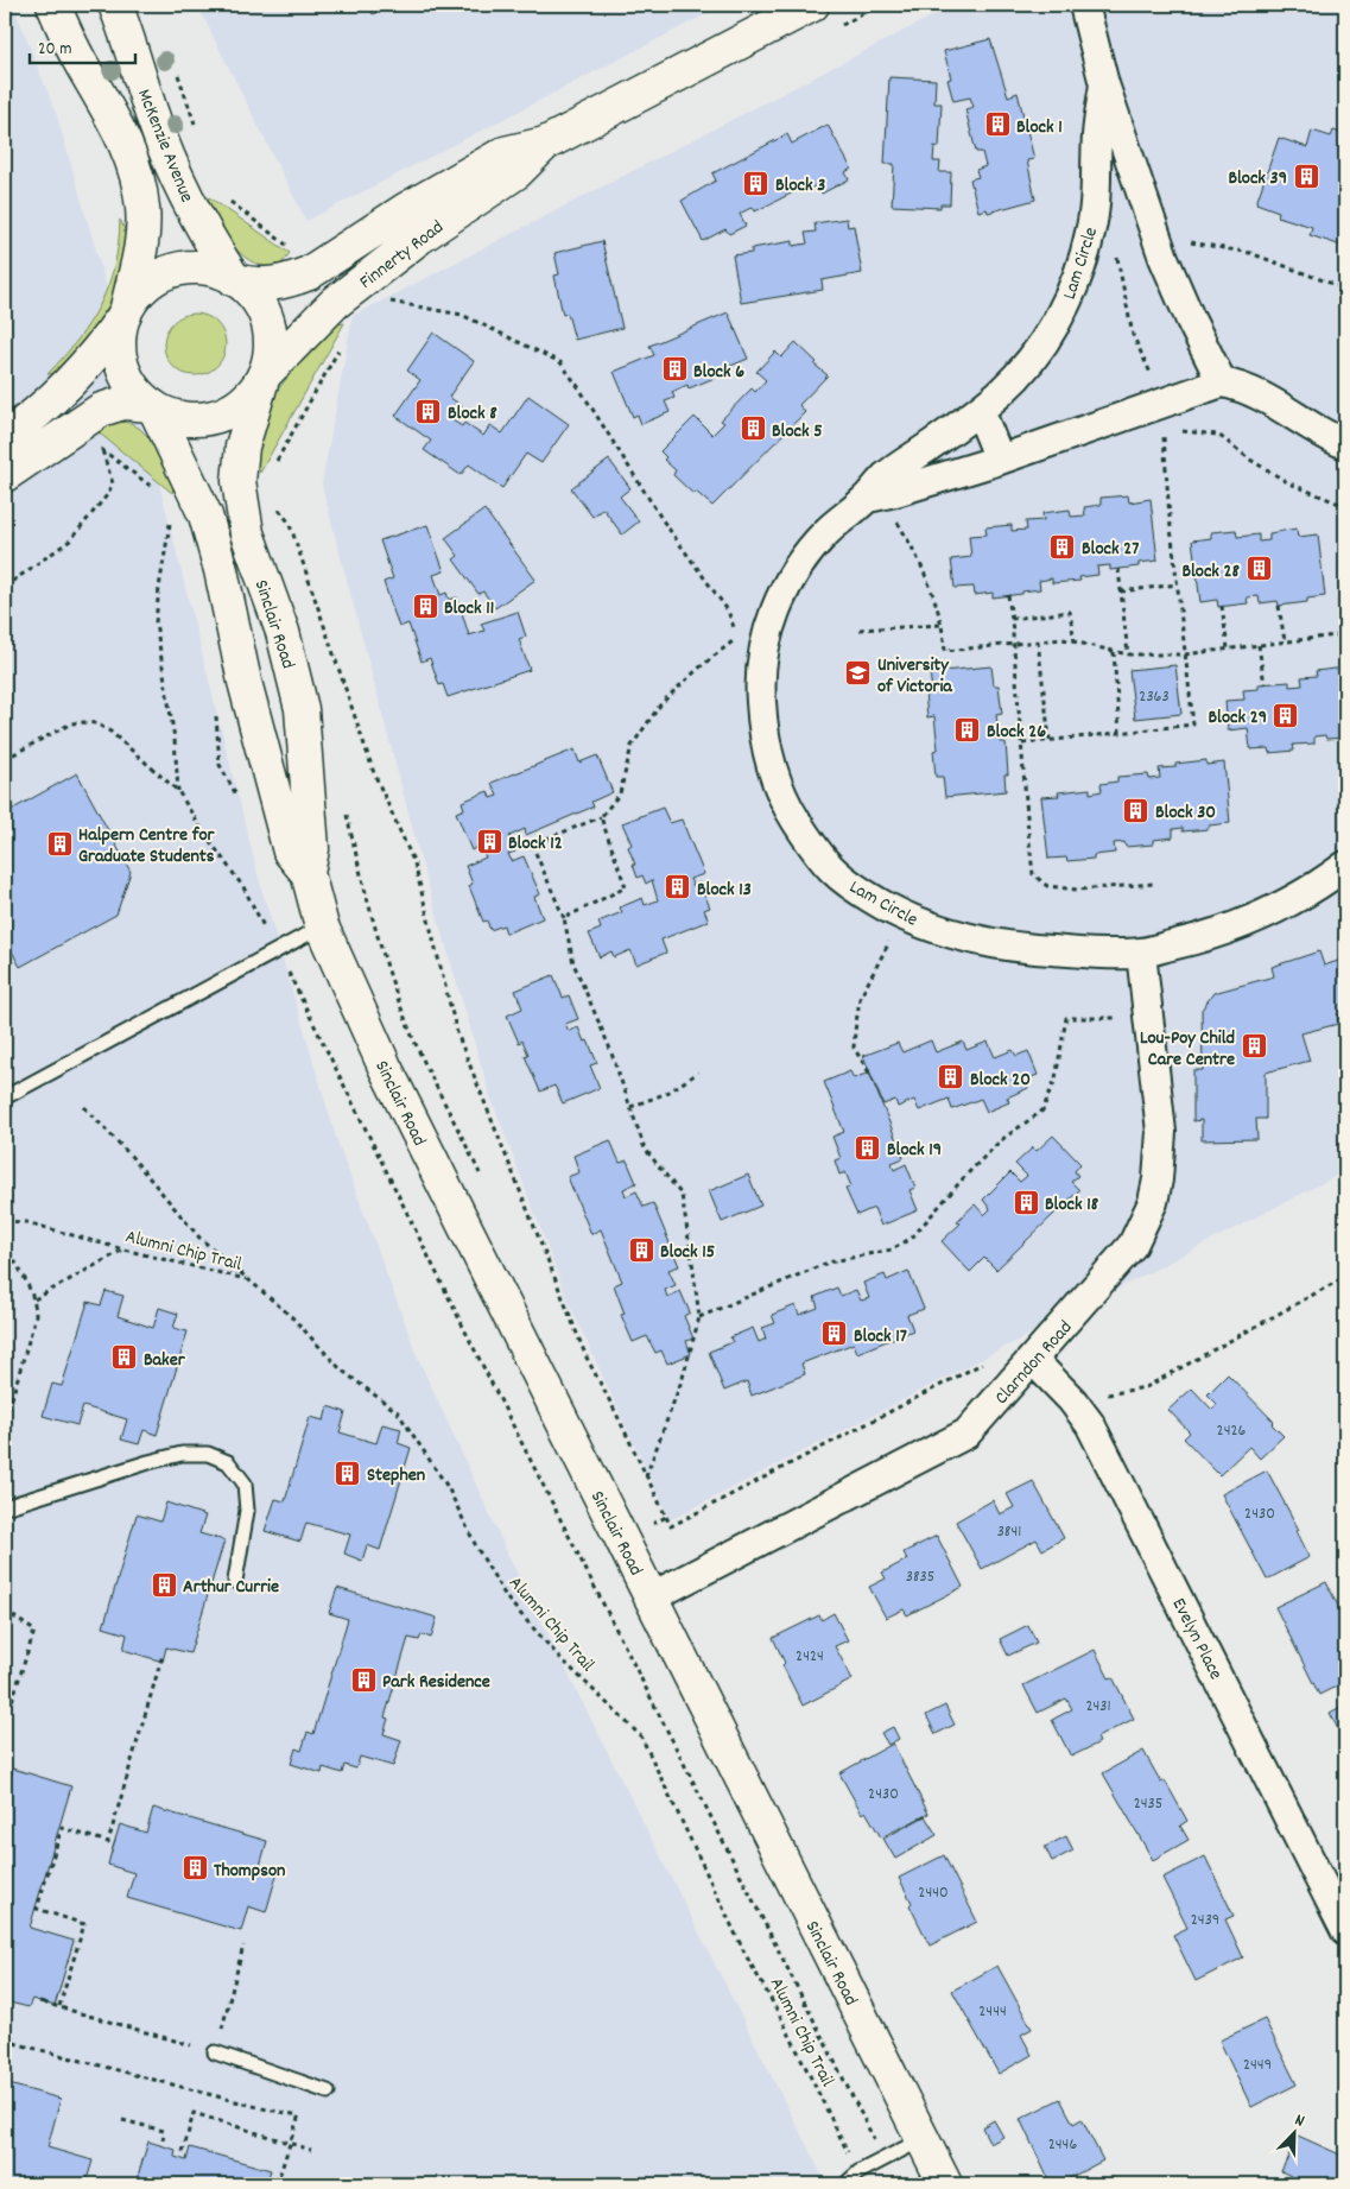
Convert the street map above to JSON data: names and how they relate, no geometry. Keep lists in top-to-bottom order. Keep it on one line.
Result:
{"streets":{"main road":["McKenzie Avenue","Finnerty Road","Sinclair Road"],"street":["Lam Circle","Clarndon Road","Evelyn Place"],"path":["Alumni Chip Trail"]},"crossings":[["McKenzie Avenue","Finnerty Road"],["McKenzie Avenue","Sinclair Road"],["Finnerty Road","Sinclair Road"],["Lam Circle","Clarndon Road"],["Sinclair Road","Clarndon Road"],["Clarndon Road","Evelyn Place"]],"places":{"building":["Block 1","Block 39","Block 3","Block 6","Block 8","Block 5","Block 27","Block 28","Block 11","Block 29","Block 26","Block 30","Block 12","Halpern Centre for Graduate Students","Block 13","Lou-Poy Child Care Centre","Block 20","Block 19","Block 18","Block 15","Block 17","Baker","Stephen","Arthur Currie","Park Residence","Thompson"],"school or university":["University of Victoria"]},"house_numbers":["2363","2426","2430","3841","3835","2424","2431","2430","2435","2440","2439","2444","2449","2446"],"scale_bar":"20 m","north":"top right"}
